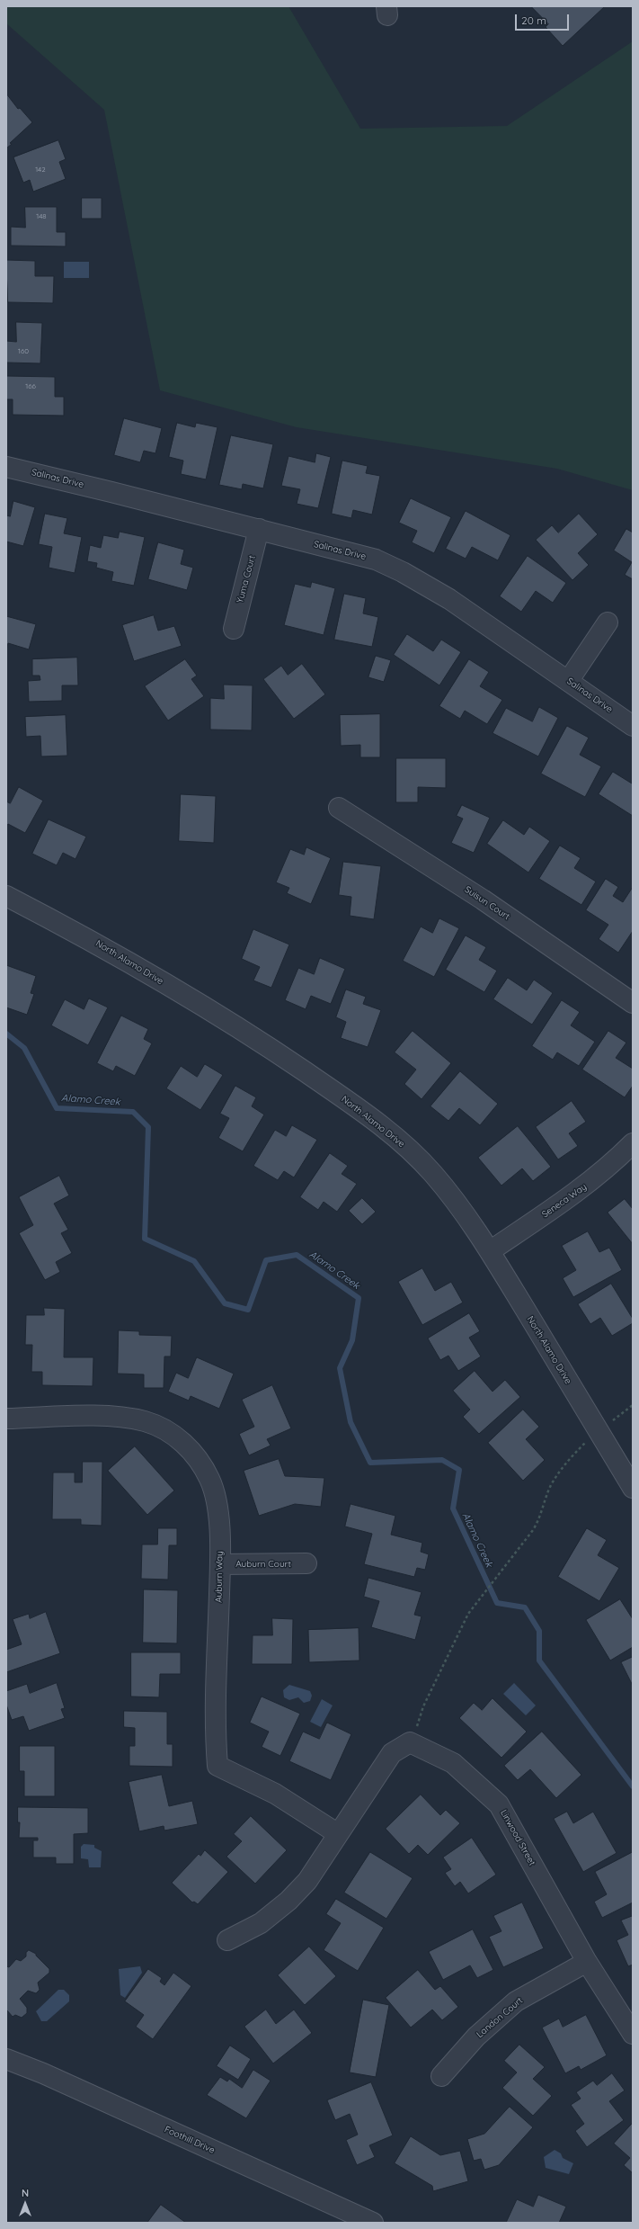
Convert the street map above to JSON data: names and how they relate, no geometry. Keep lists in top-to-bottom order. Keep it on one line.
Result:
{"streets":{"street":["Salinas Drive","Yuma Court","Suisun Court","North Alamo Drive","Seneca Way","Auburn Court","Auburn Way","Linwood Street","Landon Court","Foothill Drive"]},"crossings":[["Salinas Drive","Yuma Court"],["North Alamo Drive","Seneca Way"],["Auburn Court","Auburn Way"],["Linwood Street","Landon Court"]],"water":["Alamo Creek"],"house_numbers":["142","148","160","166"],"scale_bar":"20 m","north":"top"}
